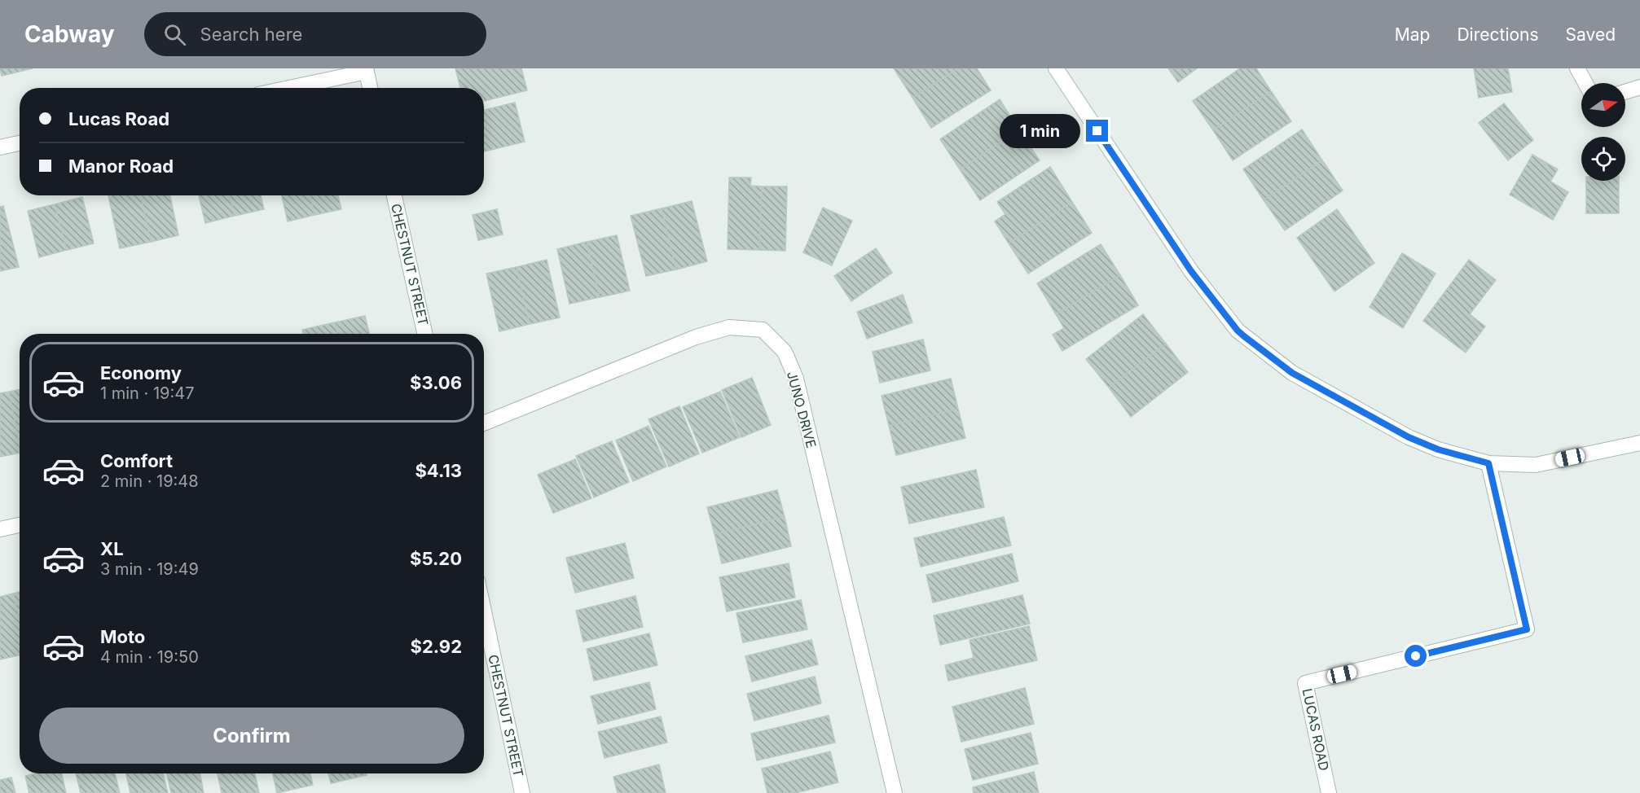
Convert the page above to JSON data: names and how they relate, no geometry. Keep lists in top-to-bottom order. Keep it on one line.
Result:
{"streets":{"street":["CHESTNUT STREET","JUNO DRIVE","LUCAS ROAD"]},"north":"right","page":{"header":"Cabway","search":"Search here","nav":["Map","Directions","Saved"],"banner":["Lucas Road","Manor Road"],"bubble":"1 min","list":[{"name":"Economy","note":"1 min · 19:47","value":"$3.06"},{"name":"Comfort","note":"2 min · 19:48","value":"$4.13"},{"name":"XL","note":"3 min · 19:49","value":"$5.20"},{"name":"Moto","note":"4 min · 19:50","value":"$2.92"}],"buttons":"Confirm"}}
